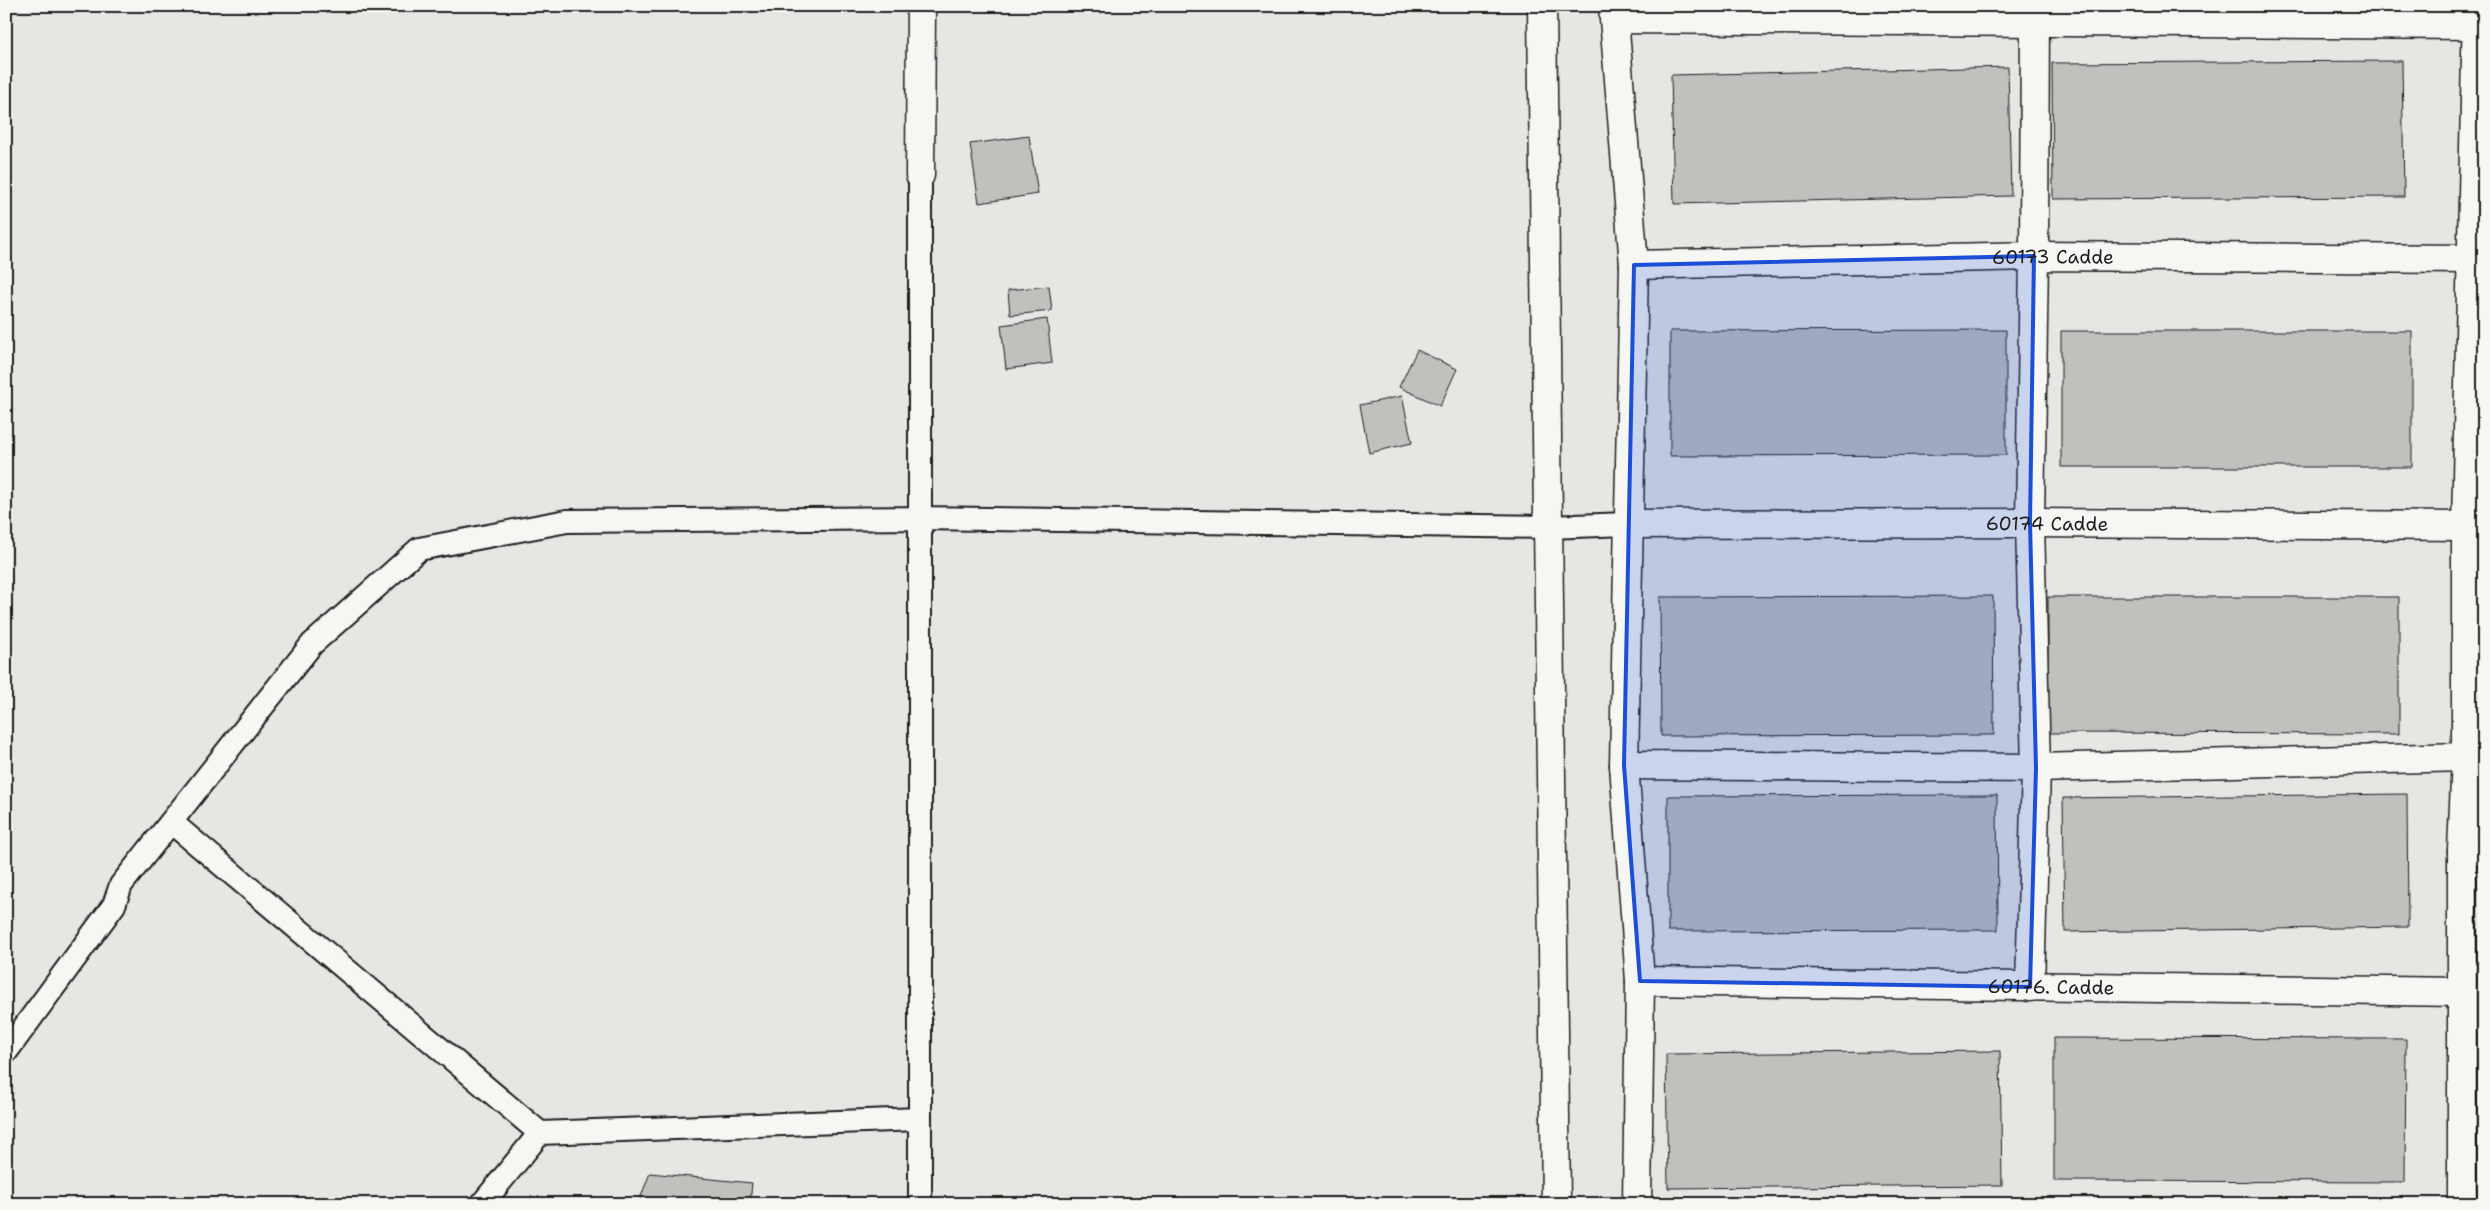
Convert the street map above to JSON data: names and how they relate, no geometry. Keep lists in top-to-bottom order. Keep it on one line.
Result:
{"streets":{"street":["60173 Cadde","60174 Cadde","60176. Cadde"]}}
